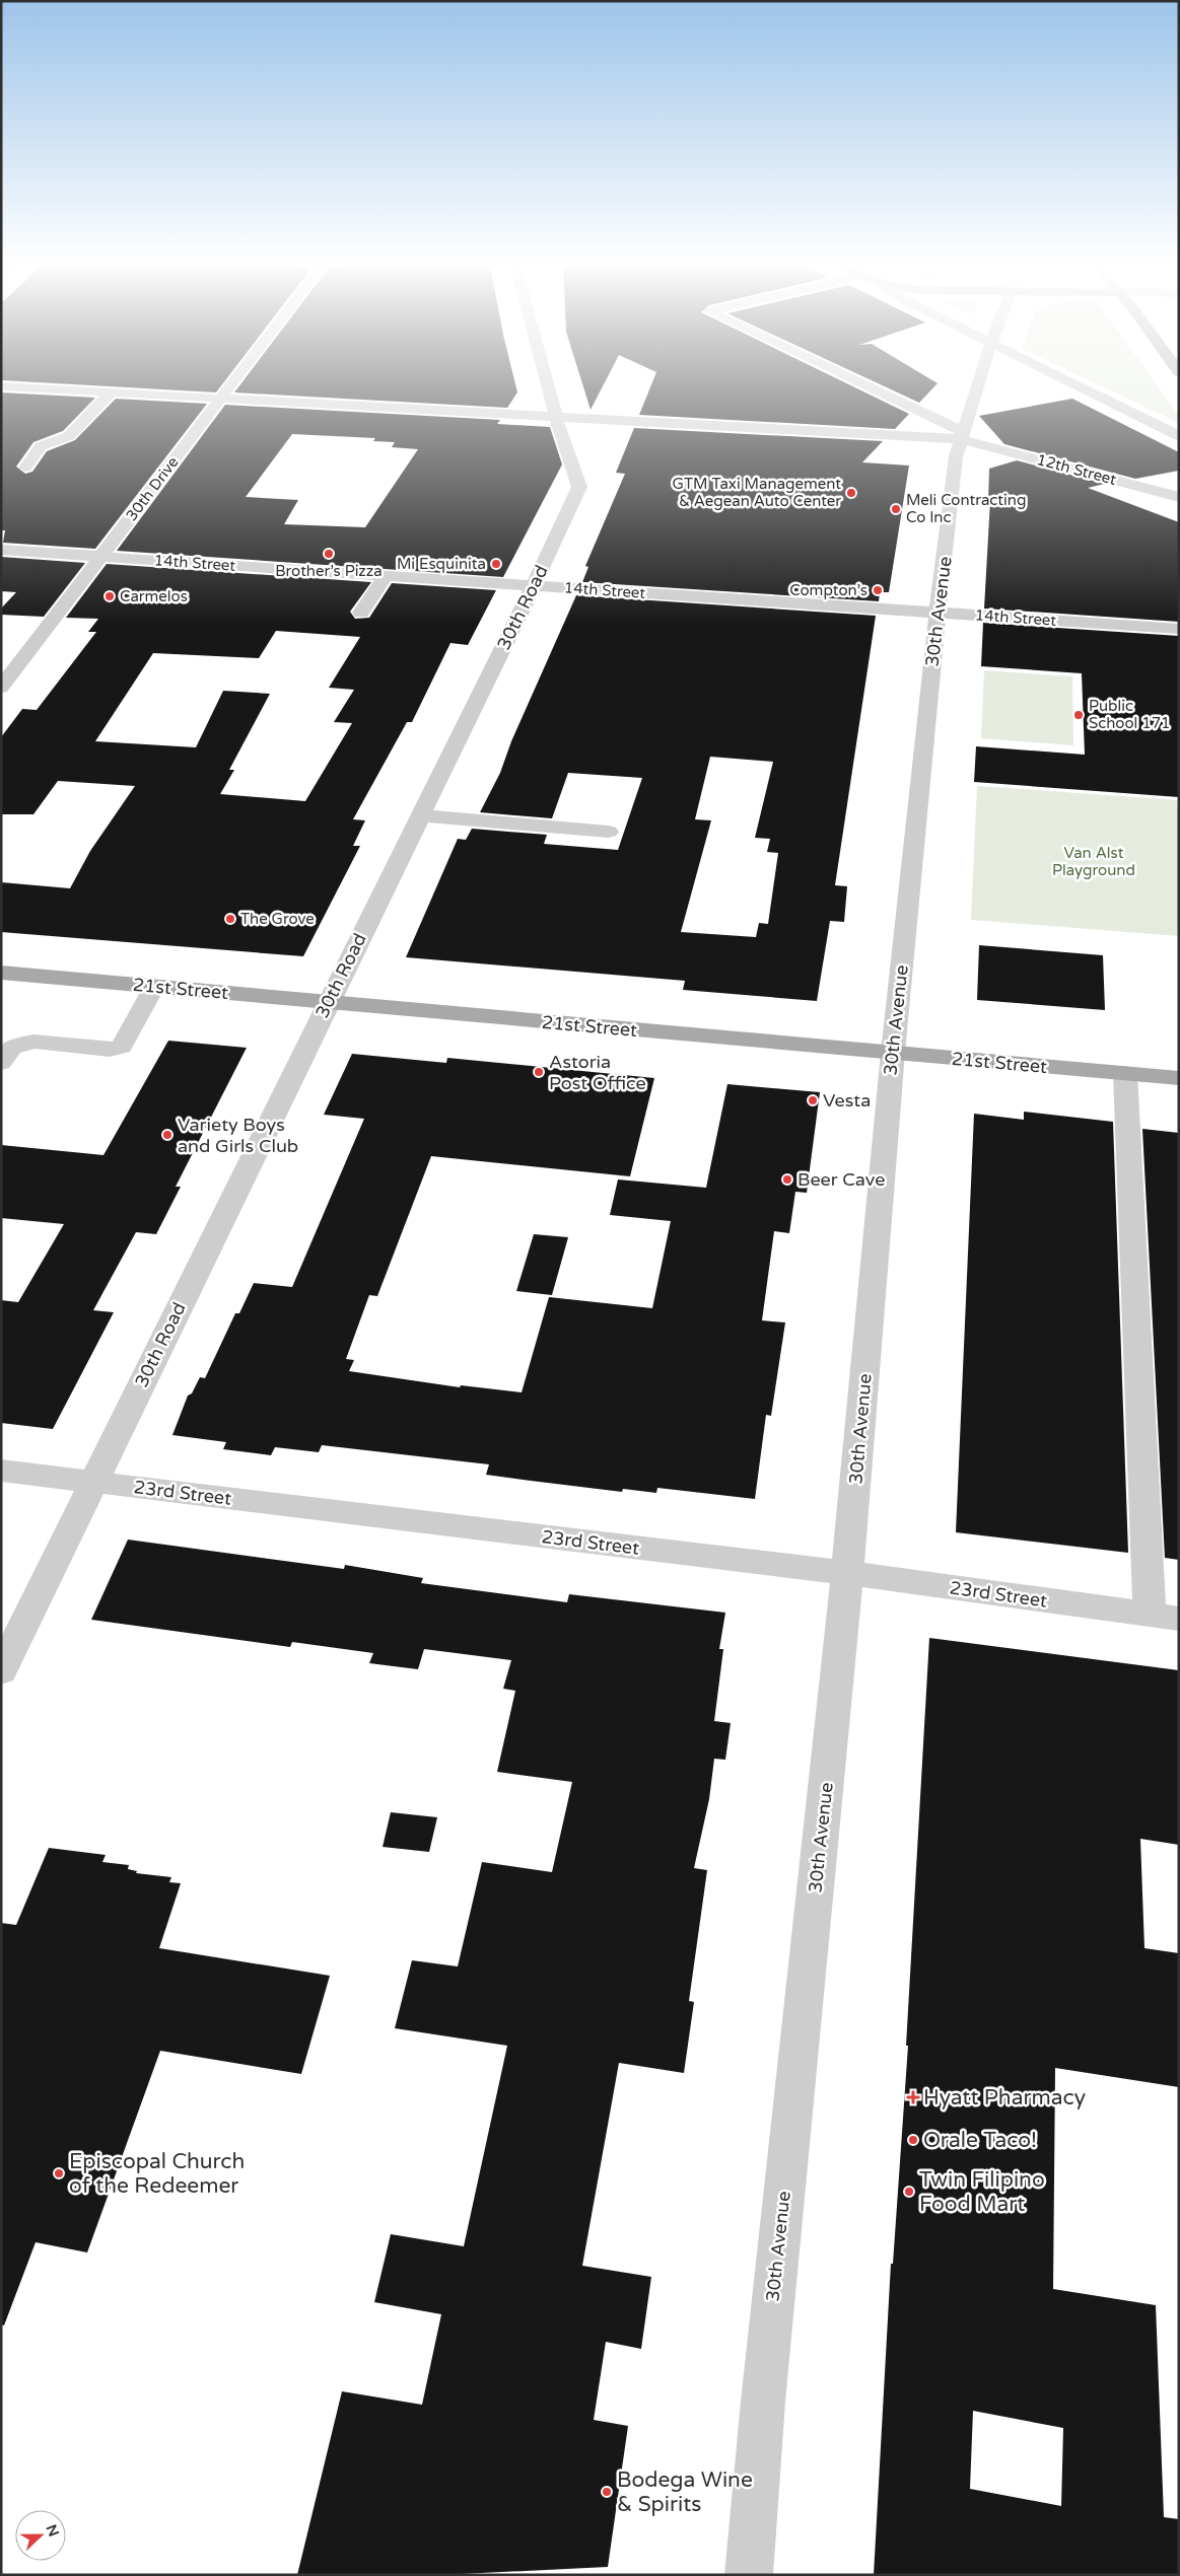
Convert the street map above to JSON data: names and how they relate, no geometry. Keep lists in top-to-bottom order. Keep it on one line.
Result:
{"streets":{"main road":["21st Street"],"street":["12th Street","30th Drive","14th Street","30th Road","30th Avenue","23rd Street"]},"crossings":[["12th Street","30th Drive"],["12th Street","30th Road"],["12th Street","30th Avenue"],["30th Drive","14th Street"],["14th Street","30th Road"],["14th Street","30th Avenue"],["30th Road","21st Street"],["30th Road","23rd Street"],["30th Avenue","21st Street"],["30th Avenue","23rd Street"]],"parks":["Van Alst Playground"],"places":{"other":["GTM Taxi Management & Aegean Auto Center","Meli Contracting Co Inc","Brother’s Pizza","Mi Esquinita","Compton’s","Carmelos","Public School 171","The Grove","Astoria Post Office","Vesta","Variety Boys and Girls Club","Beer Cave","Orale Taco!","Episcopal Church of the Redeemer","Twin Filipino Food Mart","Bodega Wine & Spirits"],"health":["Hyatt Pharmacy"]},"north":"right"}
